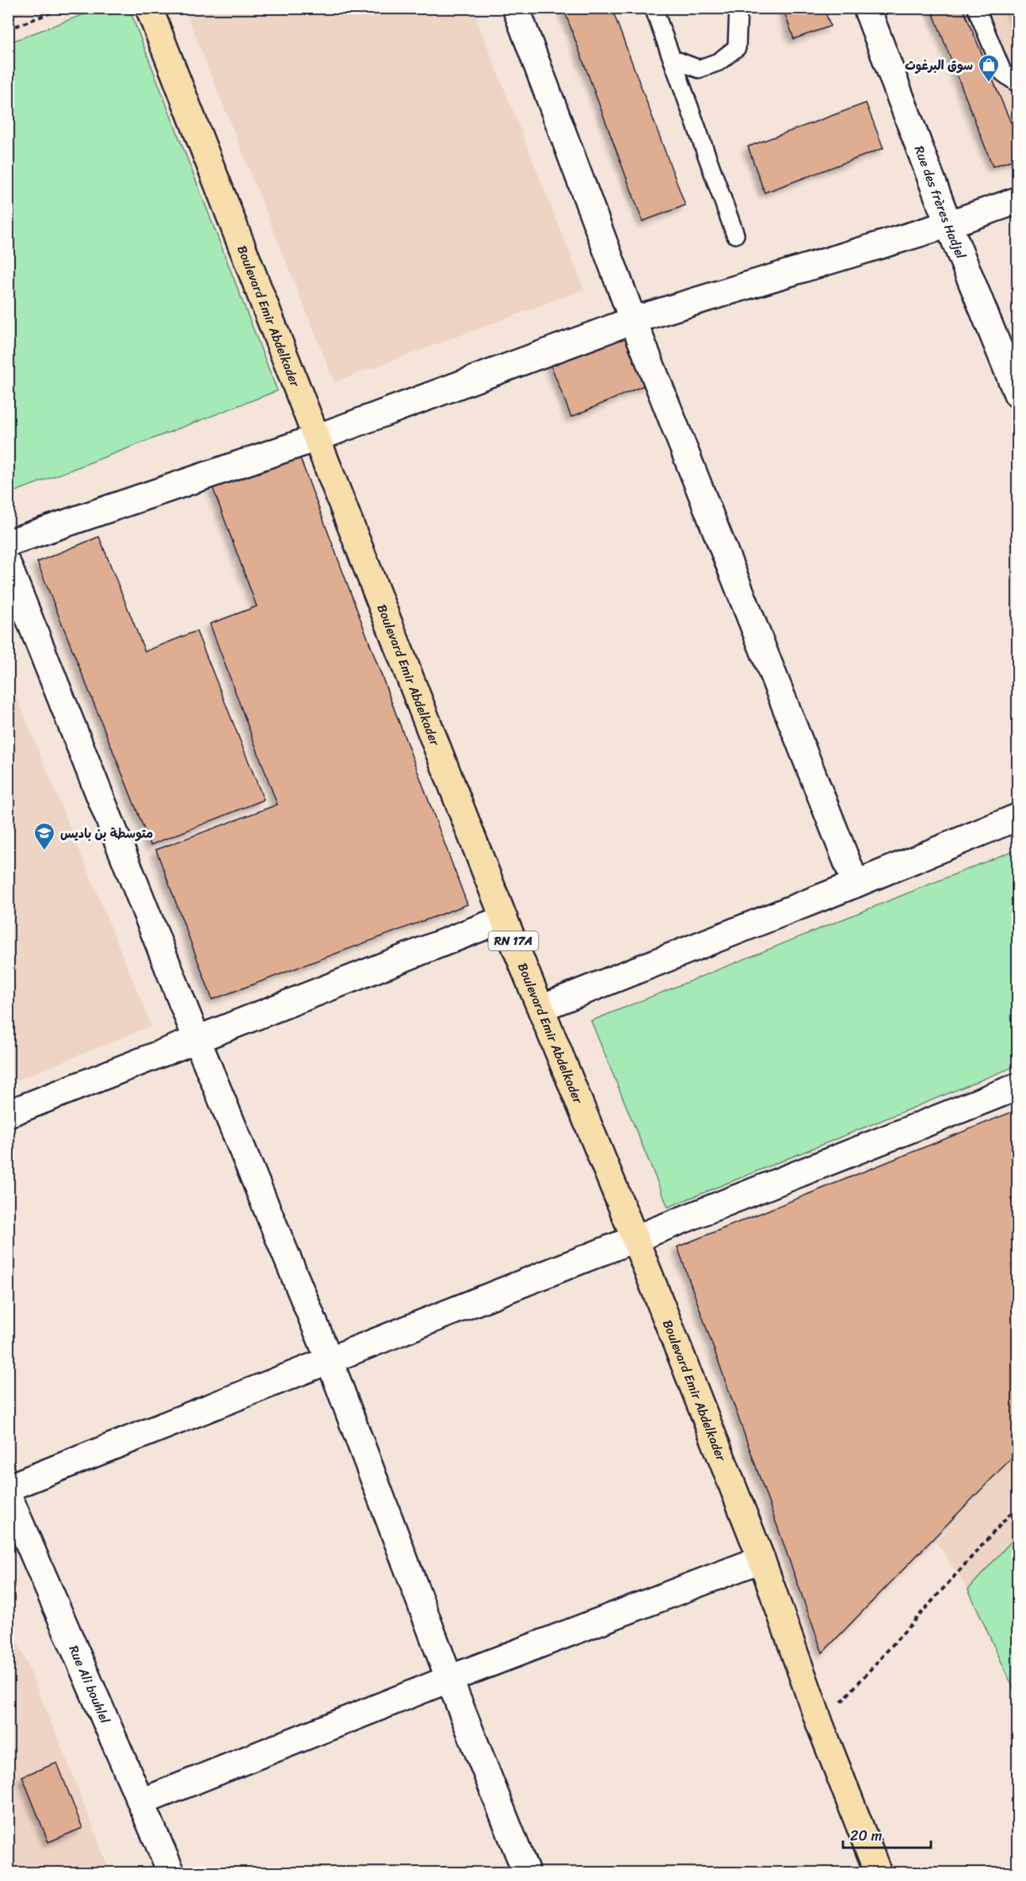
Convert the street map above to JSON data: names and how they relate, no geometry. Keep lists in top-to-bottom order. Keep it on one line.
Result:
{"streets":{"main road":["Boulevard Emir Abdelkader","RN 17A"],"street":["Rue des frères Hadjel","Rue Ali bouhlel"]},"places":{"shop":["سوق البرغوث"],"school or university":["متوسطة بن باديس"]},"scale_bar":"20 m"}
